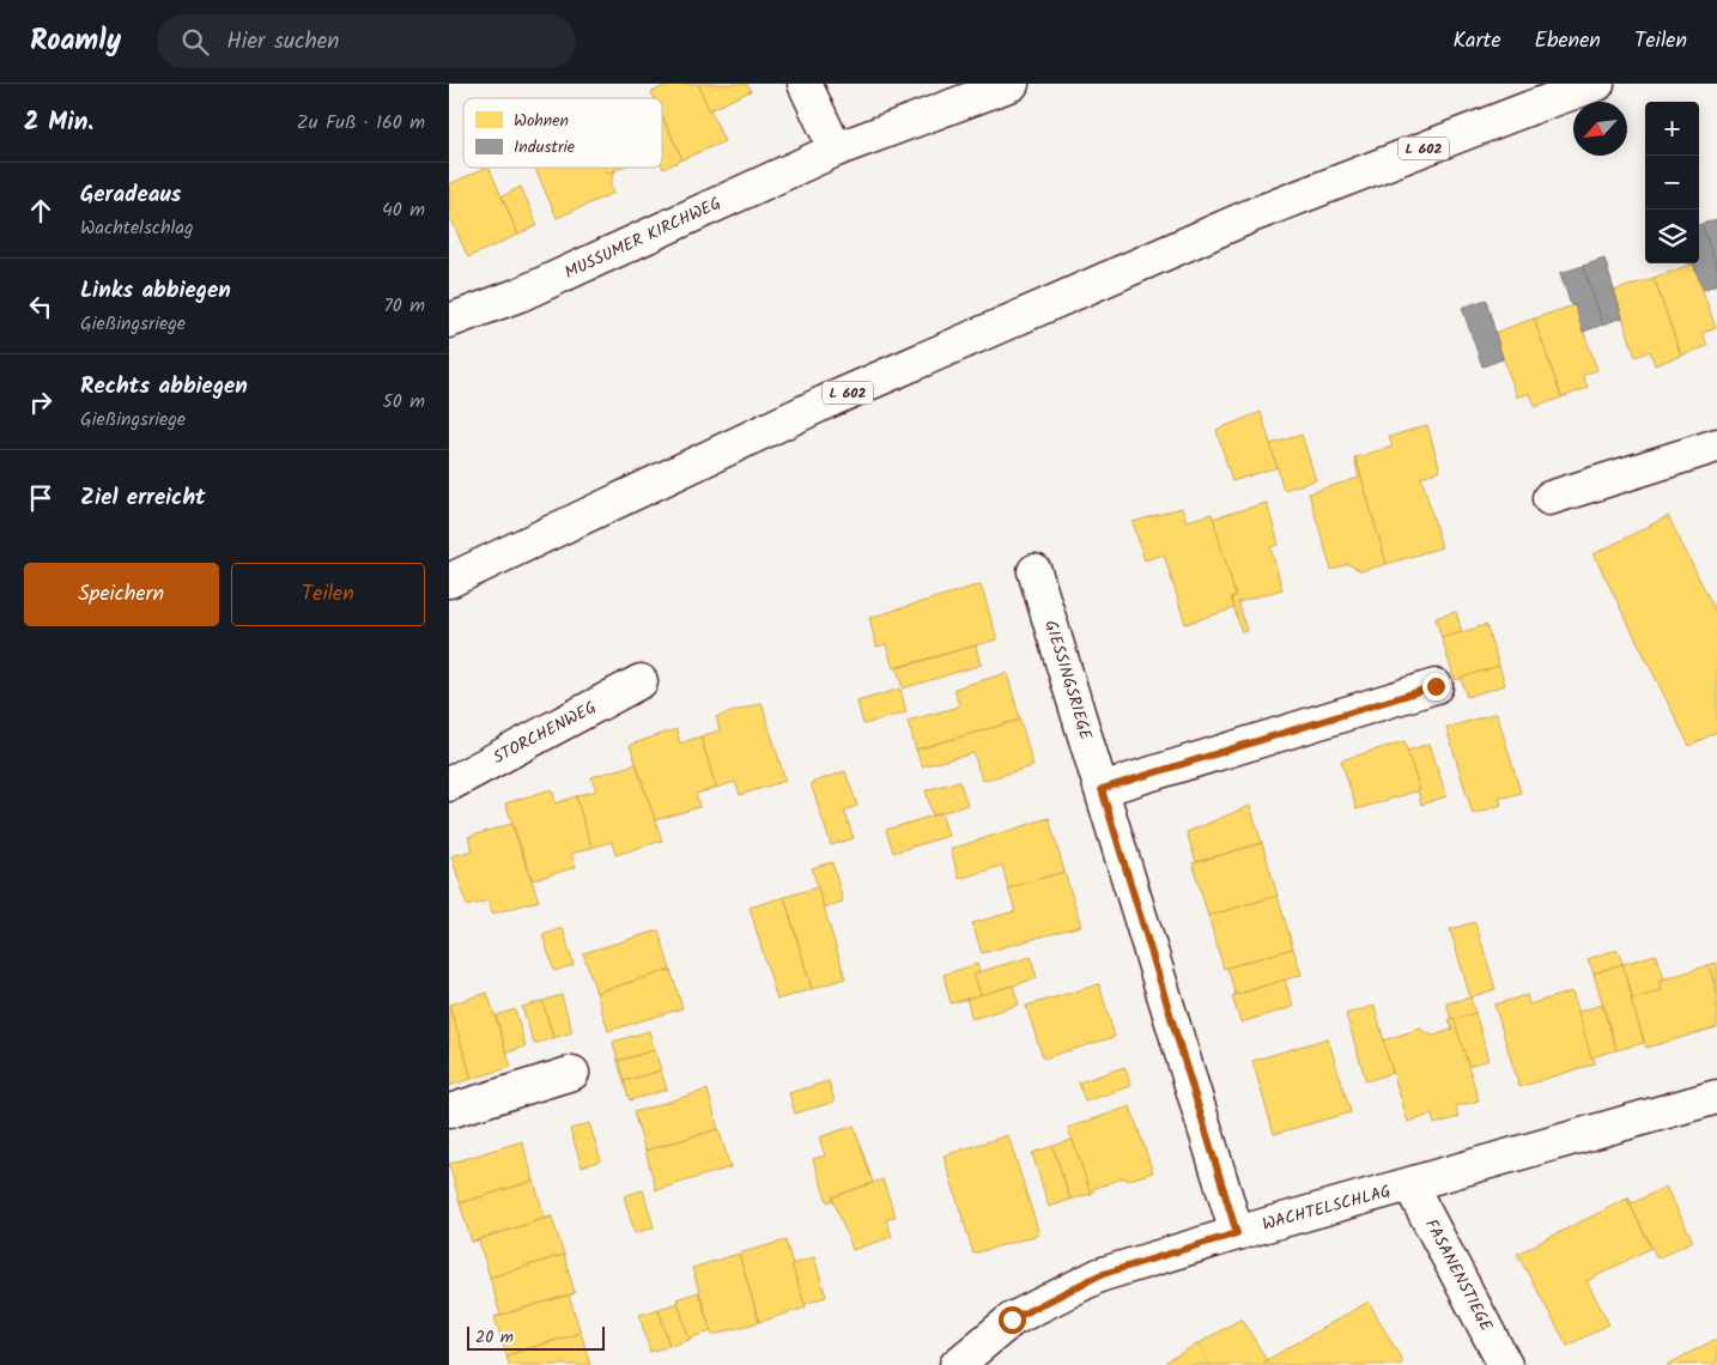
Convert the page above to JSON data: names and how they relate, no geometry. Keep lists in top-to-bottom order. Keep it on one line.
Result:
{"streets":{"street":["L 602","MUSSUMER KIRCHWEG","GIESSINGSRIEGE","STORCHENWEG","WACHTELSCHLAG","FASANENSTIEGE"]},"crossings":[["GIESSINGSRIEGE","WACHTELSCHLAG"],["WACHTELSCHLAG","FASANENSTIEGE"]],"legend":["Wohnen","Industrie"],"scale_bar":"20 m","north":"bottom left","page":{"header":"Roamly","search":"Hier suchen","nav":["Karte","Ebenen","Teilen"],"heading":["2 Min.","Zu Fuß · 160 m"],"map_buttons":["+","−"],"list":[["Geradeaus","Wachtelschlag","40 m"],["Links abbiegen","Gießingsriege","70 m"],["Rechts abbiegen","Gießingsriege","50 m"],"Ziel erreicht"],"buttons":["Speichern","Teilen"],"scale":"20 m"}}
